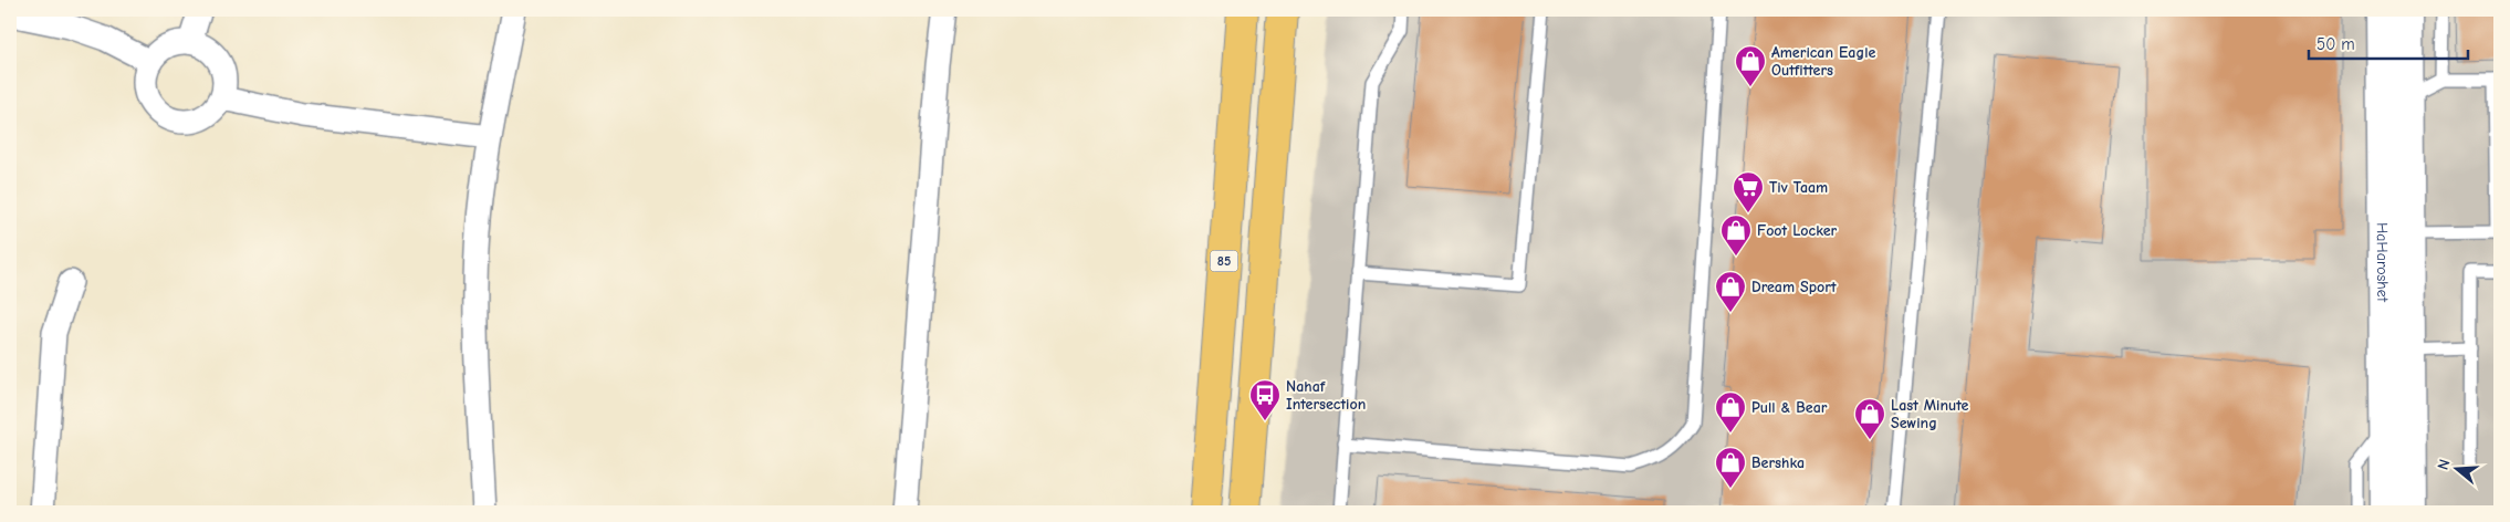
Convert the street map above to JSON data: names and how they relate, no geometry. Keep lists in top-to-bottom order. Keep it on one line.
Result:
{"streets":{"highway":["85"],"street":["HaHaroshet"]},"places":{"shop":["American Eagle Outfitters","Foot Locker","Dream Sport","Pull & Bear","Last Minute Sewing","Bershka"],"supermarket":["Tiv Taam"],"bus stop":["Nahaf Intersection"]},"scale_bar":"50 m","north":"left"}
